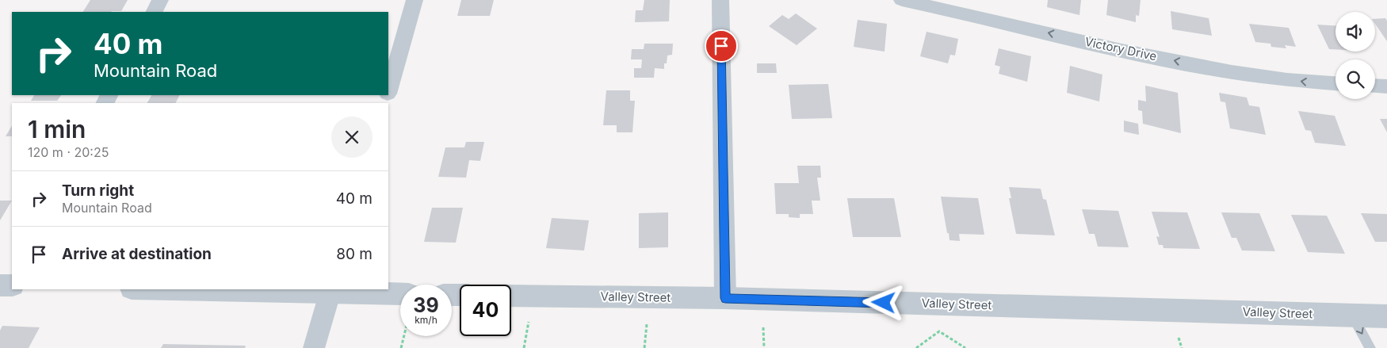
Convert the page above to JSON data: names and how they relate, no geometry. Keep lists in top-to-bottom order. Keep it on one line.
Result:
{"streets":{"street":["Victory Drive","Valley Street"]},"one_way":["Victory Drive"],"page":{"turn":["40 m","Mountain Road"],"heading":["1 min","120 m · 20:25"],"list":[{"name":"Turn right","note":"Mountain Road","value":"40 m"},{"name":"Arrive at destination","value":"80 m"}],"speed":"39 km/h","limit":"40"}}
